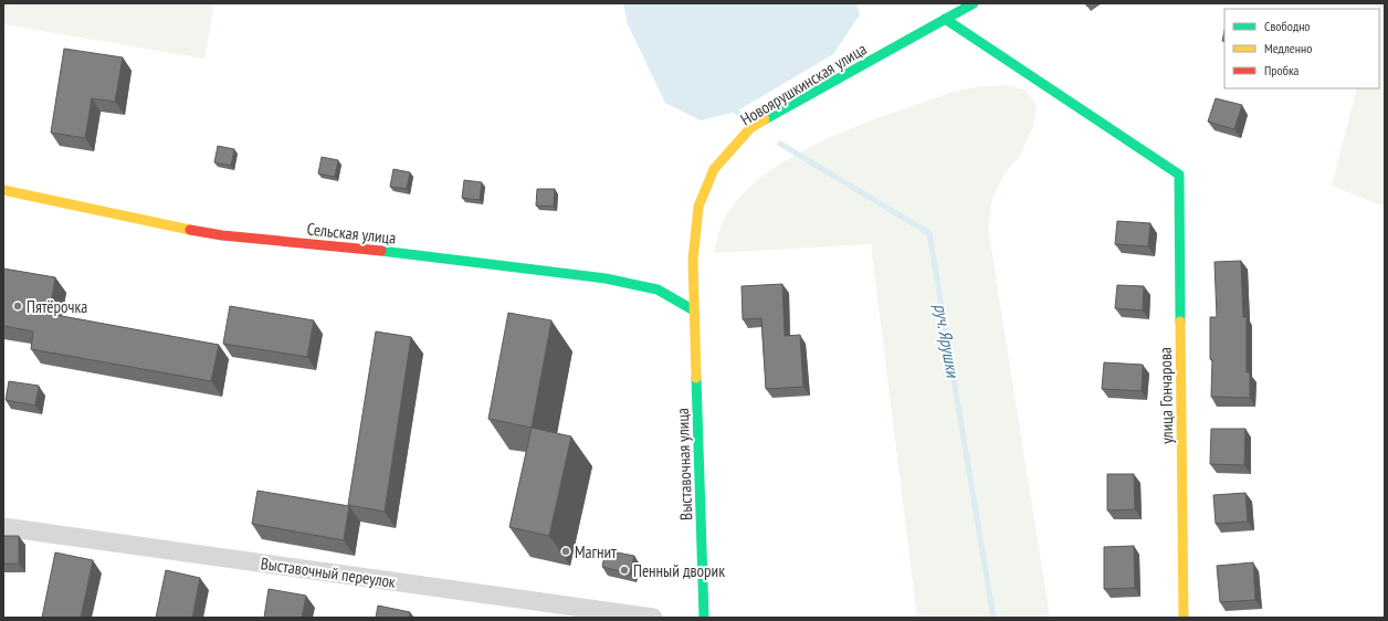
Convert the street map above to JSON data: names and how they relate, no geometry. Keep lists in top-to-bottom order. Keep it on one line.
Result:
{"streets":{"street":["Новоярушкинская улица","Сельская улица","улица Гончарова","Выставочная улица","Выставочный переулок"]},"crossings":[["Новоярушкинская улица","Сельская улица"],["Новоярушкинская улица","улица Гончарова"],["Новоярушкинская улица","Выставочная улица"],["Сельская улица","Выставочная улица"]],"water":["руч. Ярушки"],"places":["Пятёрочка","Магнит","Пенный дворик"],"legend":["Свободно","Медленно","Пробка"]}
